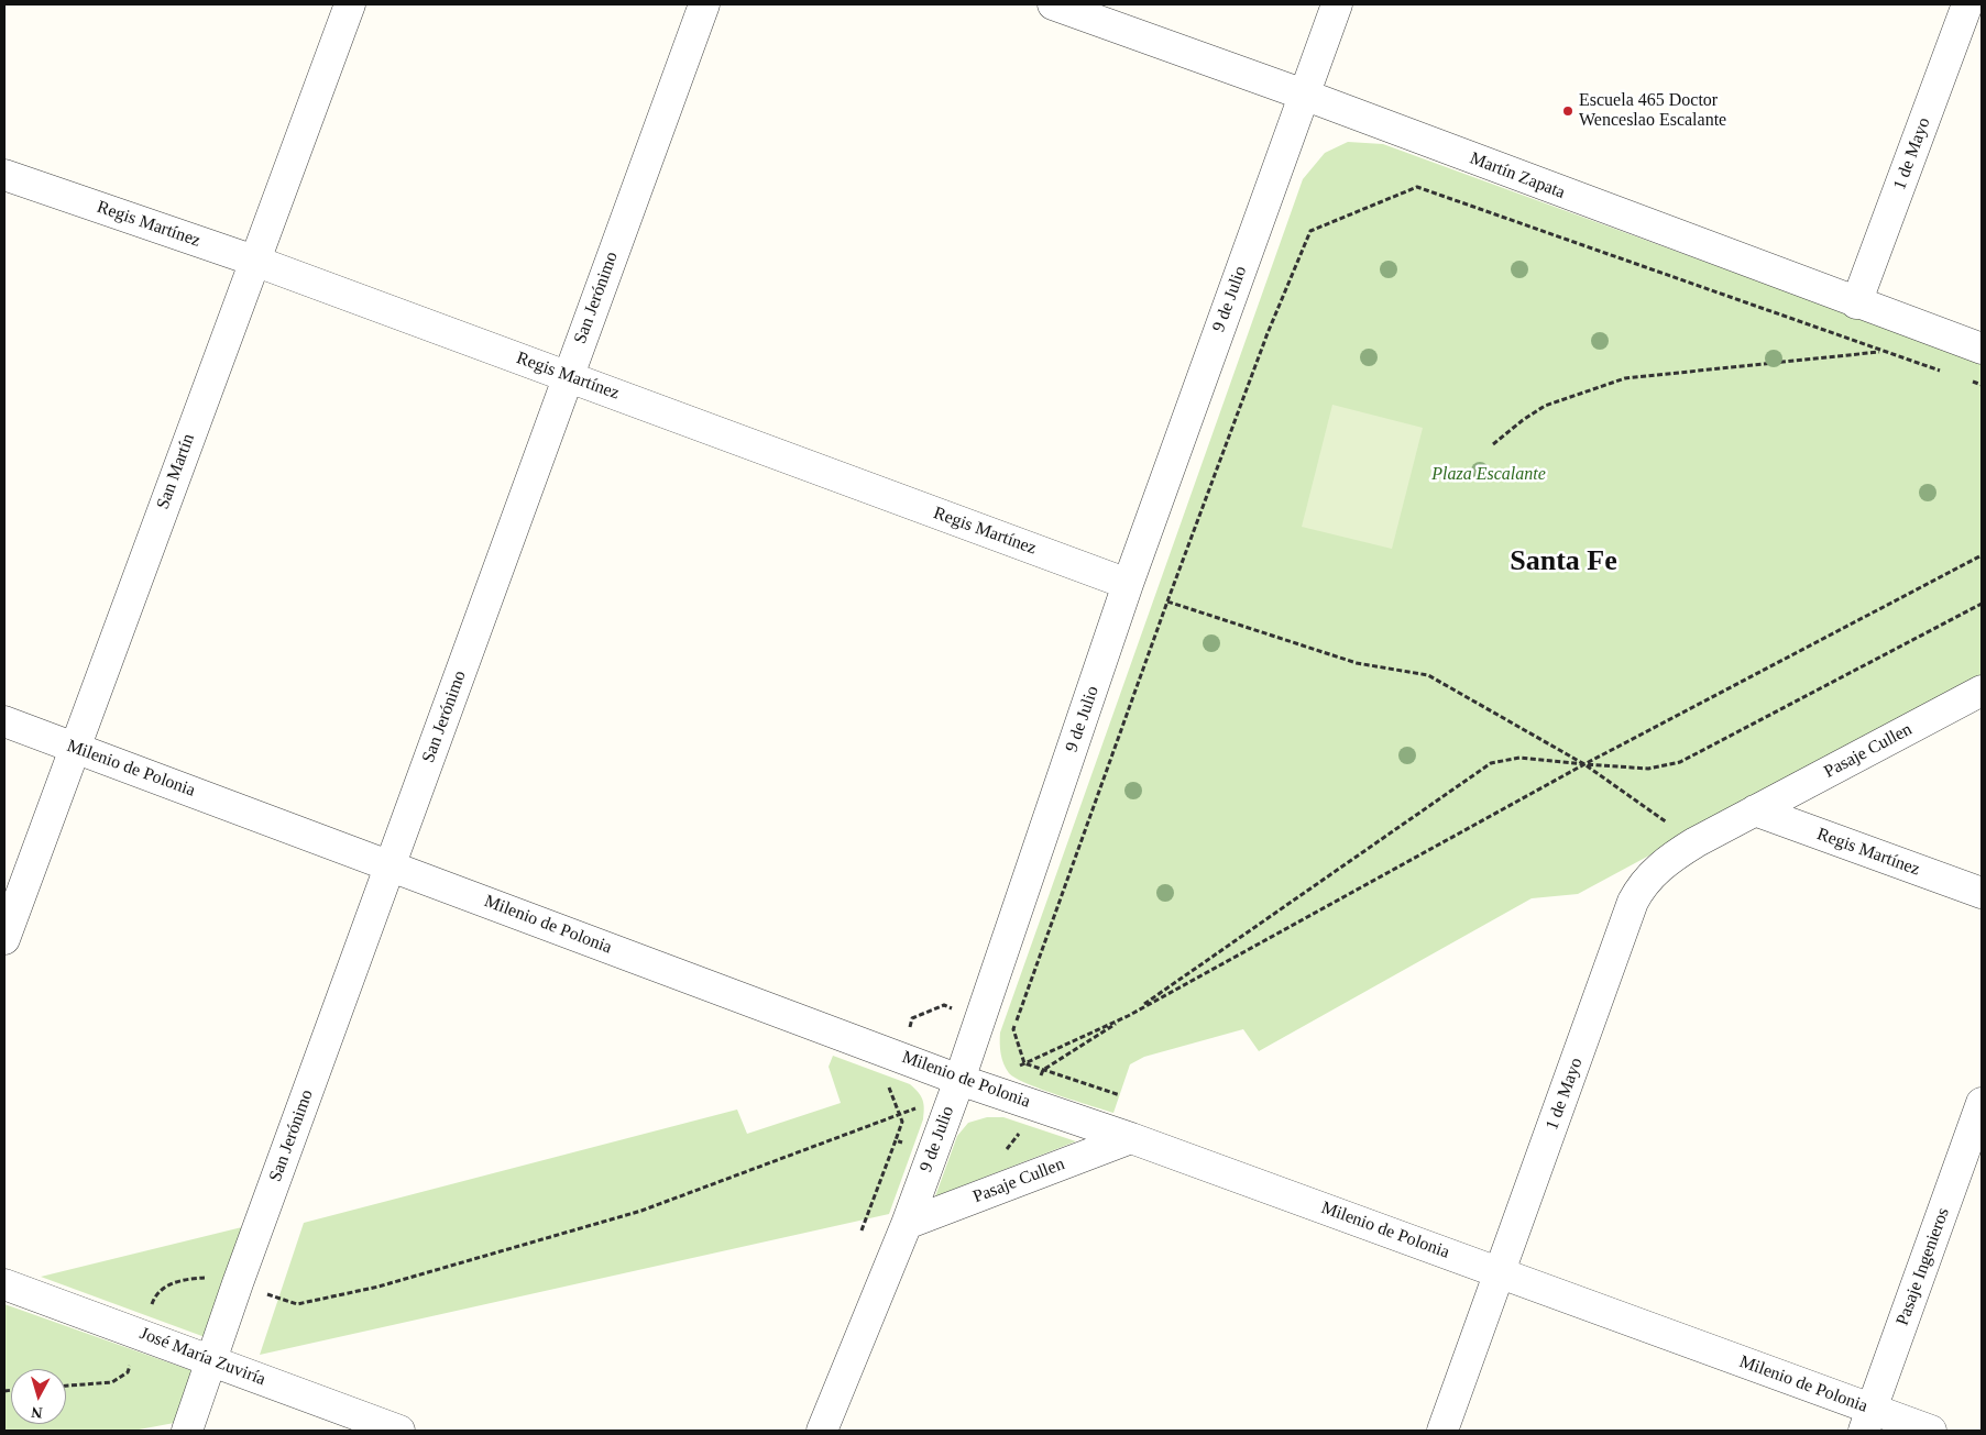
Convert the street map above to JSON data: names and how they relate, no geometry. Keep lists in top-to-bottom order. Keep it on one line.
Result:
{"streets":{"street":["1 de Mayo","Martín Zapata","Regis Martínez","San Jerónimo","9 de Julio","San Martín","Pasaje Cullen","Milenio de Polonia","Pasaje Ingenieros","José María Zuviría"]},"crossings":[["1 de Mayo","Martín Zapata"],["1 de Mayo","Regis Martínez"],["1 de Mayo","Pasaje Cullen"],["1 de Mayo","Milenio de Polonia"],["Martín Zapata","9 de Julio"],["Regis Martínez","San Jerónimo"],["Regis Martínez","9 de Julio"],["Regis Martínez","San Martín"],["Regis Martínez","Pasaje Cullen"],["San Jerónimo","Milenio de Polonia"],["San Jerónimo","José María Zuviría"],["9 de Julio","Pasaje Cullen"],["9 de Julio","Milenio de Polonia"],["San Martín","Milenio de Polonia"],["Pasaje Cullen","Milenio de Polonia"],["Milenio de Polonia","Pasaje Ingenieros"]],"districts":["Santa Fe"],"parks":["Plaza Escalante"],"places":["Escuela 465 Doctor Wenceslao Escalante"],"north":"bottom"}
